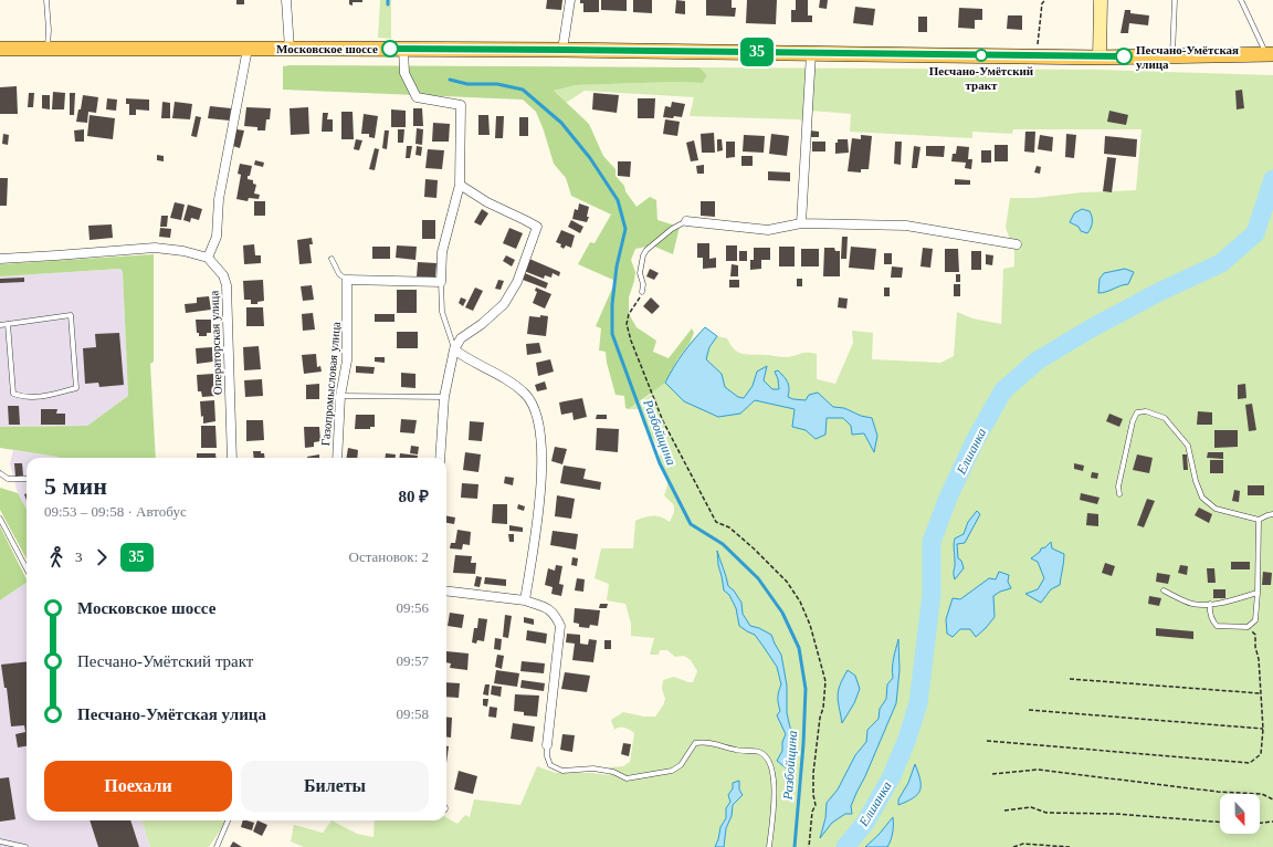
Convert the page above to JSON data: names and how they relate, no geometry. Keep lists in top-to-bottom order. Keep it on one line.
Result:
{"streets":{"street":["Операторская улица","Газопромысловая улица"]},"water":["Разбойщина","Елшанка"],"places":["Московское шоссе","Песчано-Умётский тракт","Песчано-Умётская улица"],"lines":["bus line 35"],"north":"bottom","page":{"on_map":"35","heading":["5 мин","09:53 – 09:58 · Автобус","80 ₽"],"legs":["3","35","Остановок: 2"],"list":[{"name":"Московское шоссе","value":"09:56"},{"name":"Песчано-Умётский тракт","value":"09:57"},{"name":"Песчано-Умётская улица","value":"09:58"}],"buttons":["Поехали","Билеты"]}}
